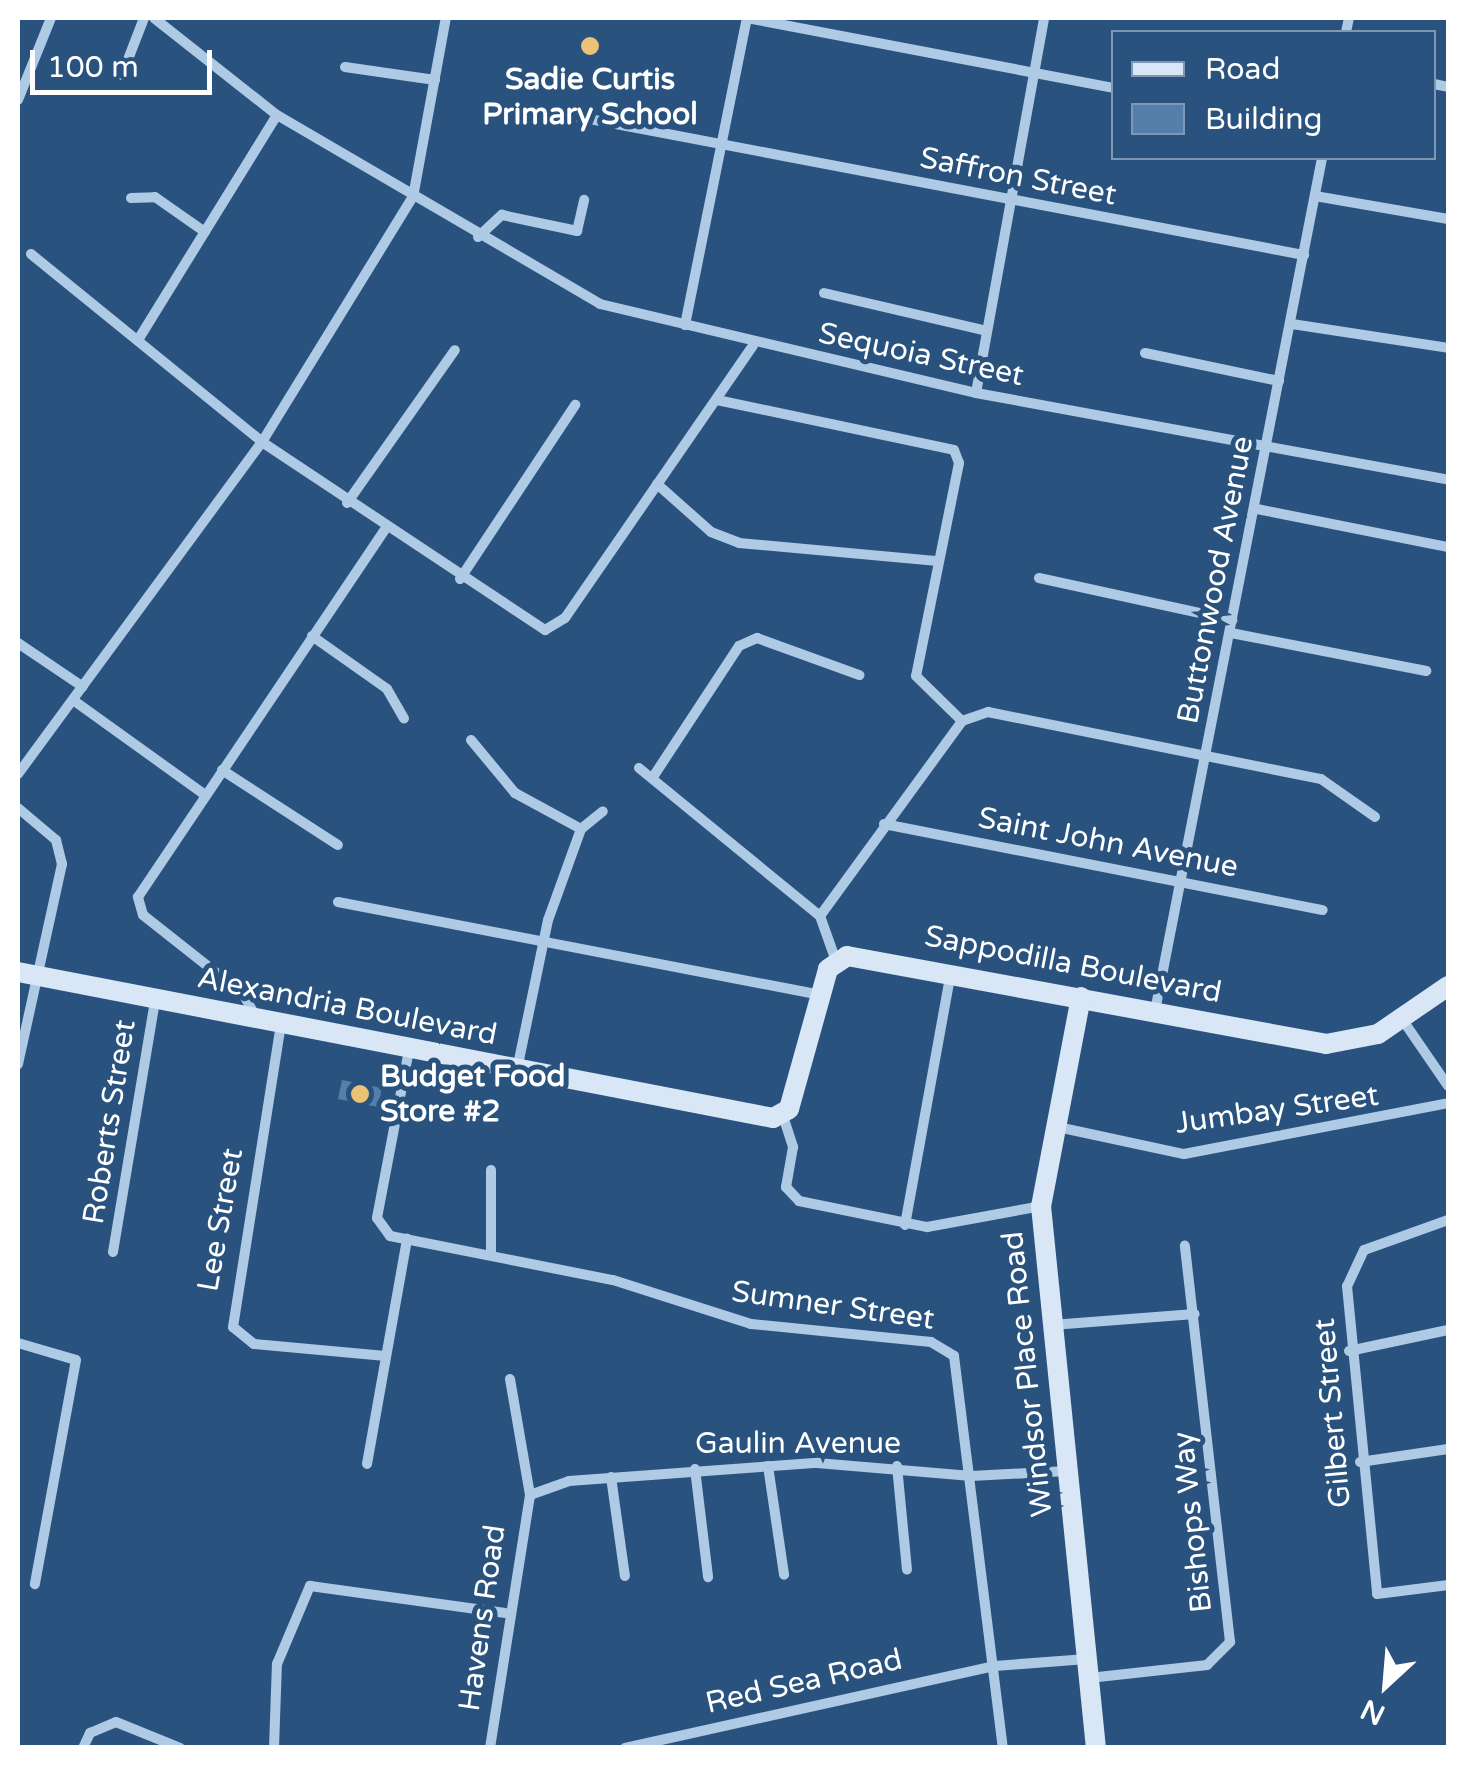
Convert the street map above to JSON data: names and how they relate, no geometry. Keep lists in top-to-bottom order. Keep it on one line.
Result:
{"streets":{"street":["Saffron Street","Sequoia Street","Buttonwood Avenue","Saint John Avenue","Sappodilla Boulevard","Alexandria Boulevard","Jumbay Street","Roberts Street","Lee Street","Sumner Street","Windsor Place Road","Gilbert Street","Gaulin Avenue","Bishops Way","Havens Road","Red Sea Road"]},"crossings":[["Saffron Street","Buttonwood Avenue"],["Sequoia Street","Buttonwood Avenue"],["Buttonwood Avenue","Saint John Avenue"],["Buttonwood Avenue","Sappodilla Boulevard"],["Sappodilla Boulevard","Windsor Place Road"],["Alexandria Boulevard","Roberts Street"],["Alexandria Boulevard","Lee Street"],["Jumbay Street","Windsor Place Road"],["Sumner Street","Gaulin Avenue"],["Sumner Street","Red Sea Road"],["Windsor Place Road","Gaulin Avenue"],["Windsor Place Road","Bishops Way"],["Windsor Place Road","Red Sea Road"],["Gaulin Avenue","Havens Road"],["Bishops Way","Red Sea Road"]],"places":["Sadie Curtis Primary School","Budget Food Store #2"],"legend":["Road","Building"],"scale_bar":"100 m","north":"bottom left"}
